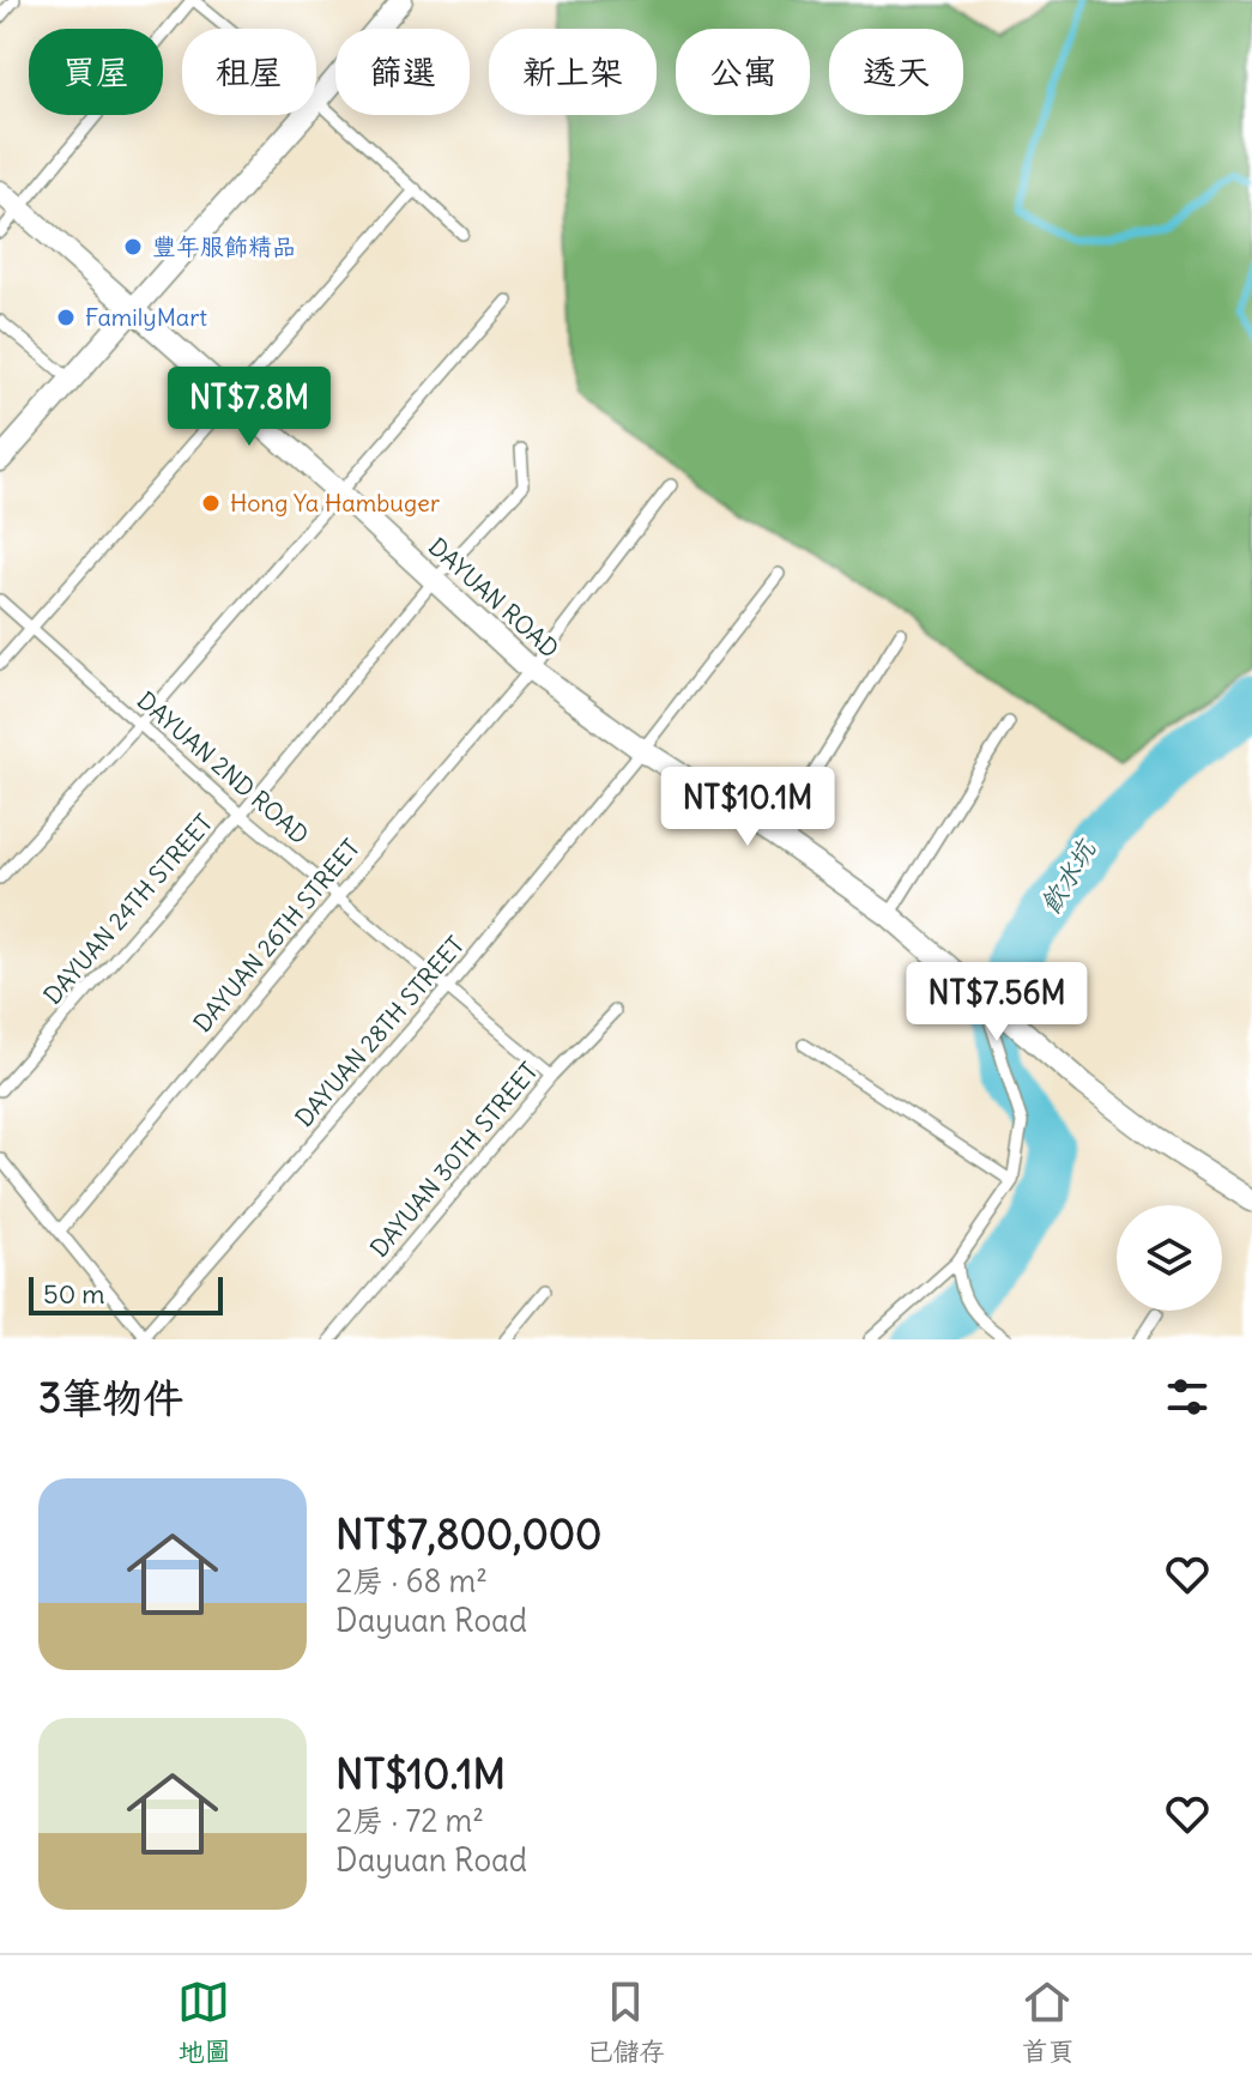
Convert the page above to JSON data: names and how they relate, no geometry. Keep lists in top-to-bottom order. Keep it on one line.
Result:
{"streets":{"street":["DAYUAN ROAD"],"lane":["DAYUAN 2ND ROAD","DAYUAN 24TH STREET","DAYUAN 26TH STREET","DAYUAN 28TH STREET","DAYUAN 30TH STREET"]},"crossings":[["DAYUAN ROAD","DAYUAN 24TH STREET"],["DAYUAN ROAD","DAYUAN 26TH STREET"],["DAYUAN ROAD","DAYUAN 28TH STREET"],["DAYUAN 2ND ROAD","DAYUAN 24TH STREET"],["DAYUAN 2ND ROAD","DAYUAN 26TH STREET"],["DAYUAN 2ND ROAD","DAYUAN 28TH STREET"],["DAYUAN 2ND ROAD","DAYUAN 30TH STREET"]],"water":["飲水坑"],"places":["豐年服飾精品","FamilyMart","Hong Ya Hambuger"],"scale_bar":"50 m","page":{"chip":["買屋","租屋","篩選","新上架","公寓","透天"],"price":["NT$7.8M","NT$10.1M","NT$7.56M"],"scale":"50 m","heading":"3筆物件","list":[{"name":"NT$7,800,000","note":"2房 · 68 m² · Dayuan Road"},{"name":"NT$10.1M","note":"2房 · 72 m² · Dayuan Road"}],"tabs":["地圖","已儲存","首頁"]}}
